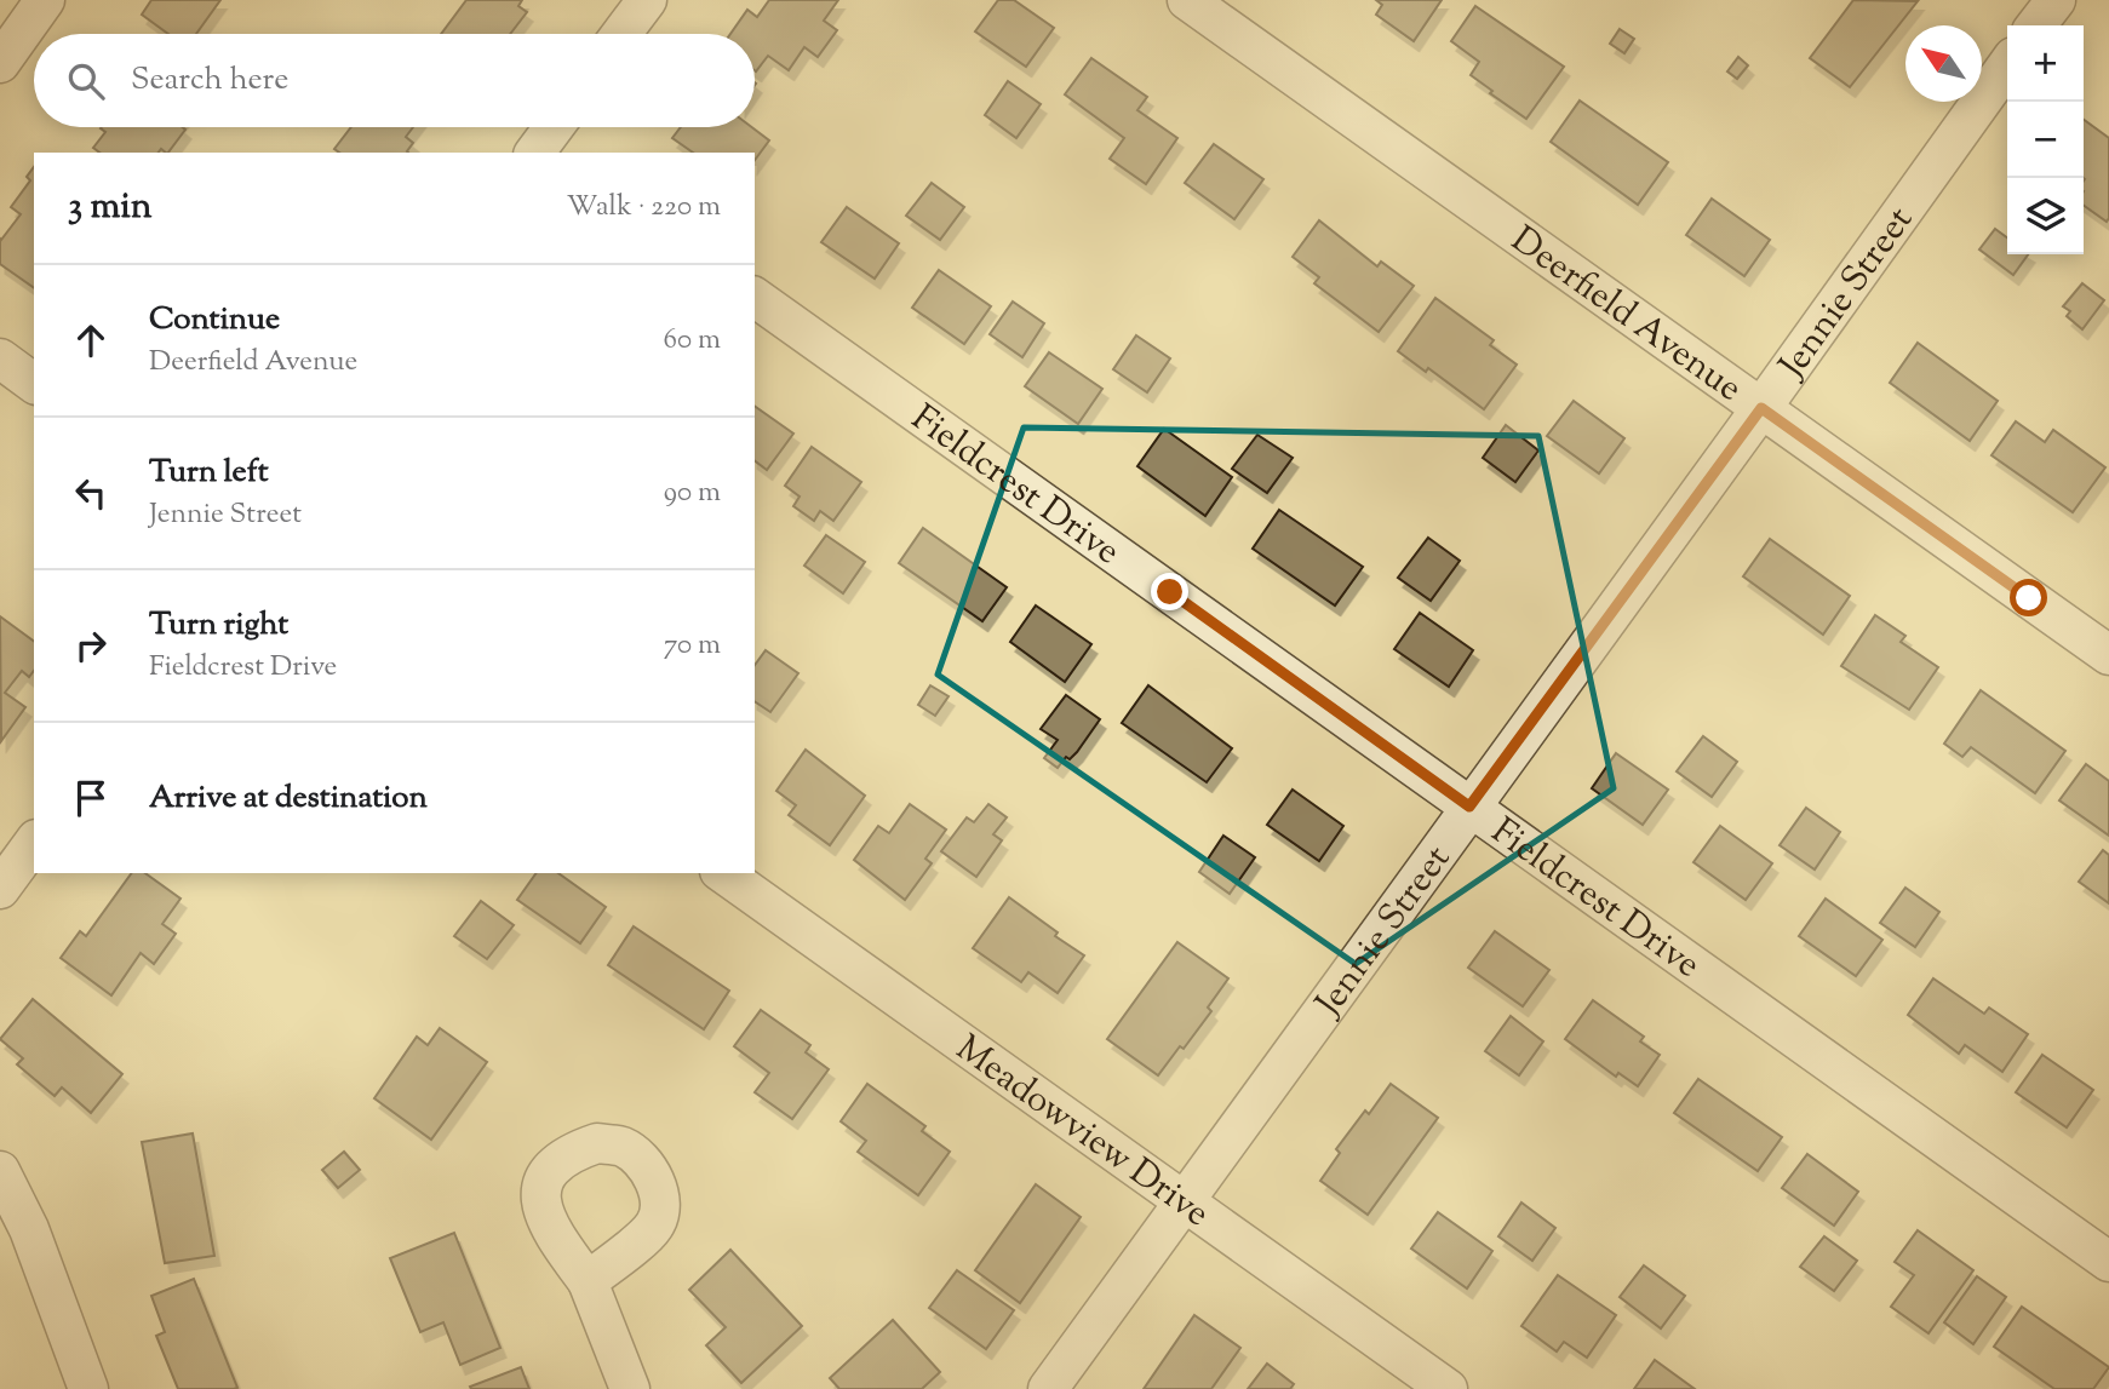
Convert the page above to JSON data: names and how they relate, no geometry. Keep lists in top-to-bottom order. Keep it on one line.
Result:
{"streets":{"street":["Jennie Street","Deerfield Avenue","Fieldcrest Drive","Meadowview Drive"]},"crossings":[["Jennie Street","Deerfield Avenue"],["Jennie Street","Fieldcrest Drive"],["Jennie Street","Meadowview Drive"]],"north":"top left","page":{"map_buttons":["+","−"],"search":"Search here","heading":["3 min","Walk · 220 m"],"list":[["Continue","Deerfield Avenue","60 m"],["Turn left","Jennie Street","90 m"],["Turn right","Fieldcrest Drive","70 m"],"Arrive at destination"]}}
